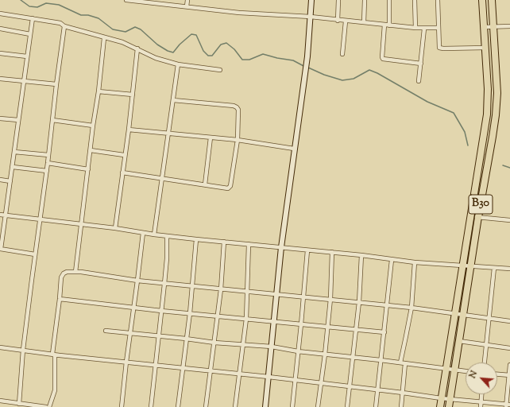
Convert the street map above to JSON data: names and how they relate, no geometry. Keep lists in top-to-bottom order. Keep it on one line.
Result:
{"streets":{"highway":["B30"]},"north":"top left"}
